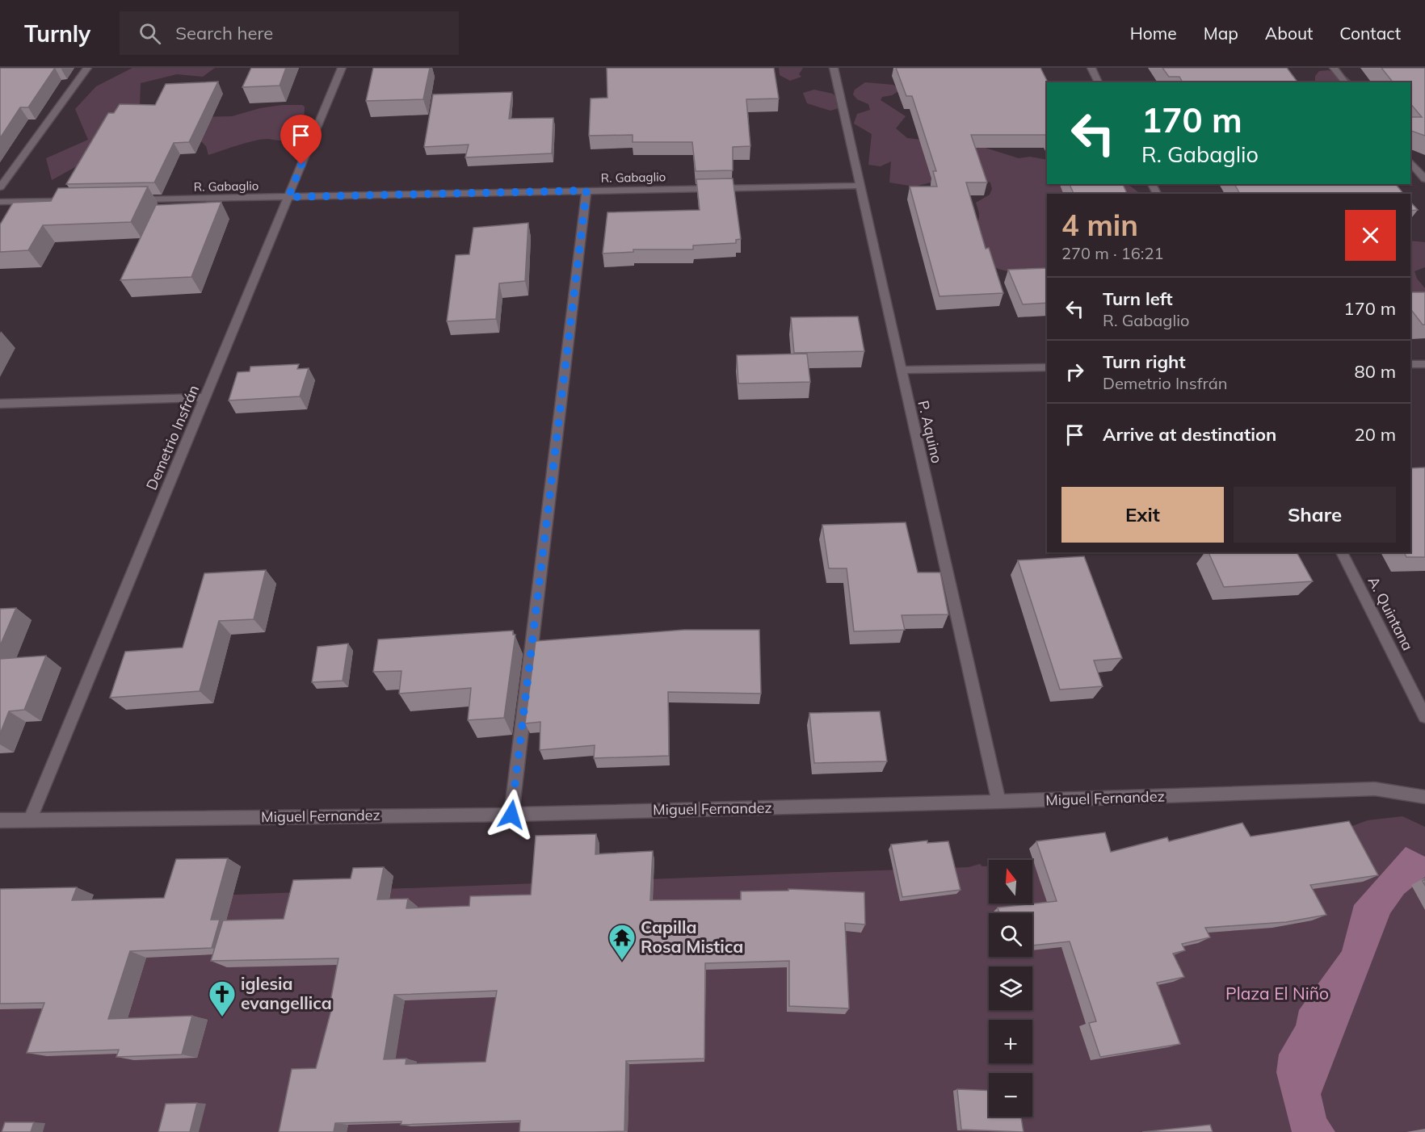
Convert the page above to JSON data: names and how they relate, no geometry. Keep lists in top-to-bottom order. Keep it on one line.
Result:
{"streets":{"street":["R. Gabaglio","P. Aquino","Demetrio Insfrán","A. Quintana","Miguel Fernandez"]},"crossings":[["R. Gabaglio","P. Aquino"],["R. Gabaglio","Demetrio Insfrán"],["P. Aquino","Miguel Fernandez"],["Demetrio Insfrán","Miguel Fernandez"]],"parks":["Plaza El Niño"],"places":{"temple":["Capilla Rosa Mistica"],"church":["iglesia evangellica"]},"north":"top","page":{"header":"Turnly","search":"Search here","nav":["Home","Map","About","Contact"],"turn":["170 m","R. Gabaglio"],"heading":["4 min","270 m · 16:21"],"list":[{"name":"Turn left","note":"R. Gabaglio","value":"170 m"},{"name":"Turn right","note":"Demetrio Insfrán","value":"80 m"},{"name":"Arrive at destination","value":"20 m"}],"buttons":["Exit","Share"],"map_buttons":["+","−"]}}
